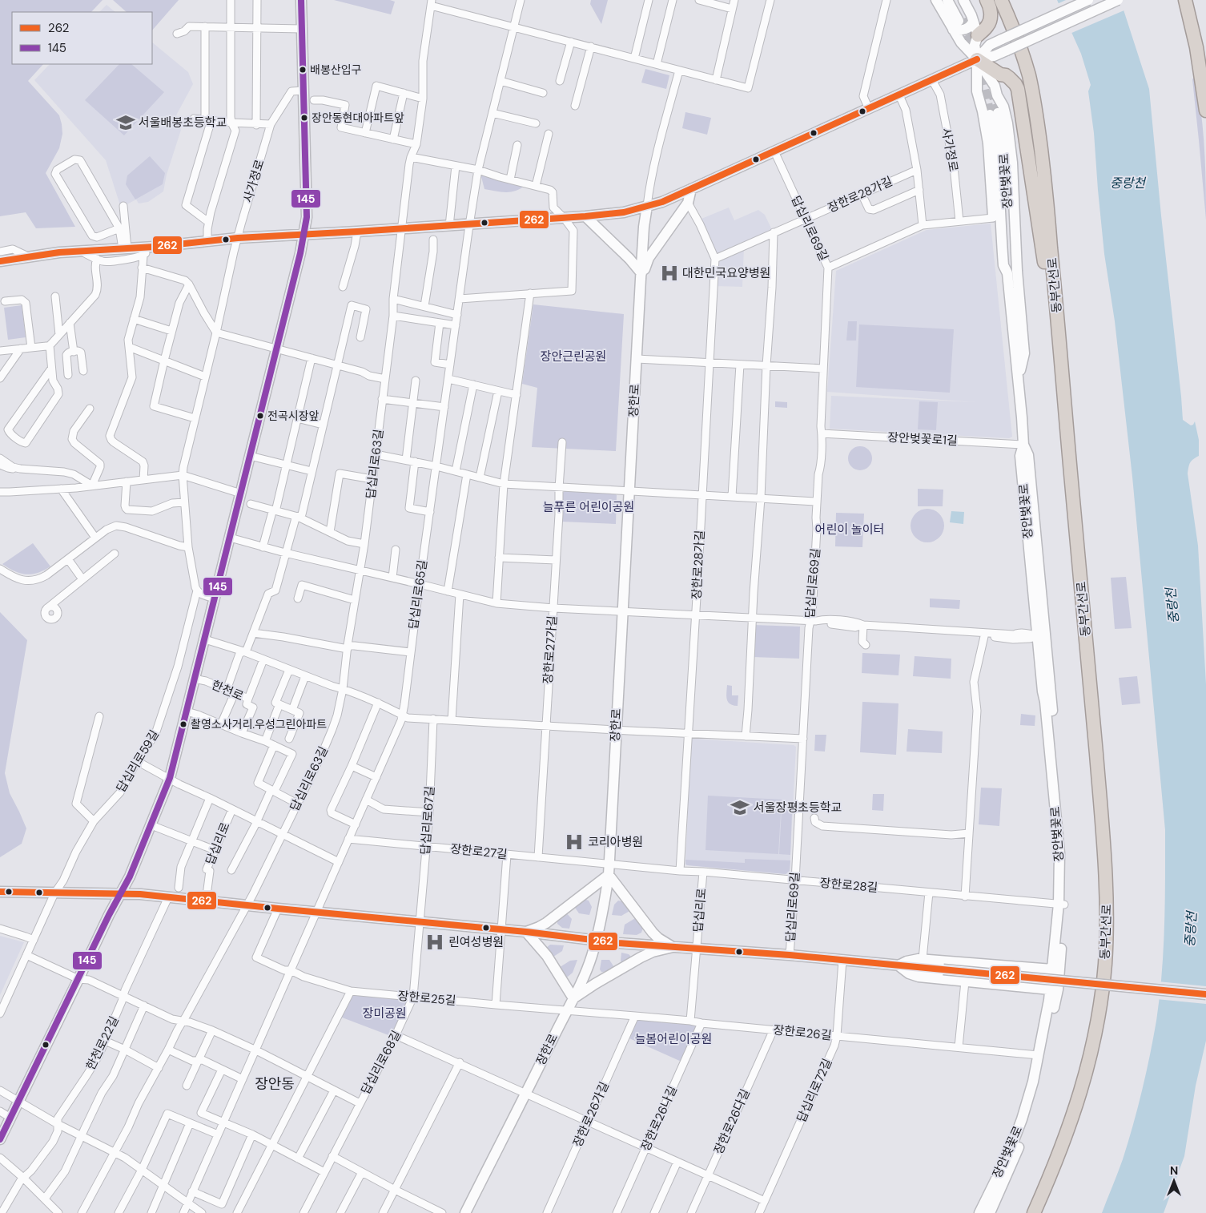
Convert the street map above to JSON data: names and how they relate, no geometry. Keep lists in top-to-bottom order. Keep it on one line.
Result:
{"streets":{"highway":["동부간선로"],"main road":["장안벚꽃로","장한로","한천로","답십리로"],"street":["사가정로","장한로28가길","답십리로69길","장안벚꽃로1길","답십리로63길","답십리로65길","장한로27가길","답십리로59길","답십리로67길","장한로27길","장한로28길","장한로25길","장한로26길","한천로22길","답십리로68길","답십리로72길","장한로26가길","장한로26나길","장한로26다길"]},"crossings":[["사가정로","한천로"],["사가정로","답십리로59길"],["장안벚꽃로","장안벚꽃로1길"],["장안벚꽃로","장한로28길"],["장안벚꽃로","장한로26길"],["장한로28가길","답십리로69길"],["장한로28가길","장한로28길"],["답십리로69길","장안벚꽃로1길"],["답십리로69길","답십리로"],["답십리로69길","장한로28길"],["장한로","답십리로"],["장한로","장한로27길"],["장한로","장한로28길"],["장한로","장한로25길"],["장한로","장한로26길"],["답십리로63길","답십리로"],["답십리로65길","답십리로"],["답십리로65길","장한로27길"],["답십리로65길","장한로25길"],["장한로27가길","장한로27길"],["한천로","답십리로"],["답십리로59길","답십리로"],["답십리로67길","답십리로"],["답십리로67길","장한로27길"],["답십리로67길","답십리로68길"],["답십리로","장한로28길"],["답십리로","장한로26길"],["답십리로","한천로22길"],["답십리로","답십리로68길"],["답십리로","답십리로72길"],["장한로27길","장한로28길"],["장한로25길","장한로26길"],["장한로25길","답십리로68길"],["장한로26길","답십리로72길"],["장한로26길","장한로26가길"],["장한로26길","장한로26나길"],["장한로26길","장한로26다길"]],"districts":["장안동"],"water":["중랑천"],"parks":["장안근린공원","늘푸른 어린이공원","어린이 놀이터","장미공원","늘봄어린이공원"],"places":{"other":["배봉산입구","장안동현대아파트앞","전곡시장앞","촬영소사거리.우성그린아파트"],"school or university":["서울배봉초등학교","서울장평초등학교"],"hospital":["대한민국요양병원","코리아병원","린여성병원"]},"lines":["transit line 145","transit line 262"],"legend":["262","145"],"north":"top"}
